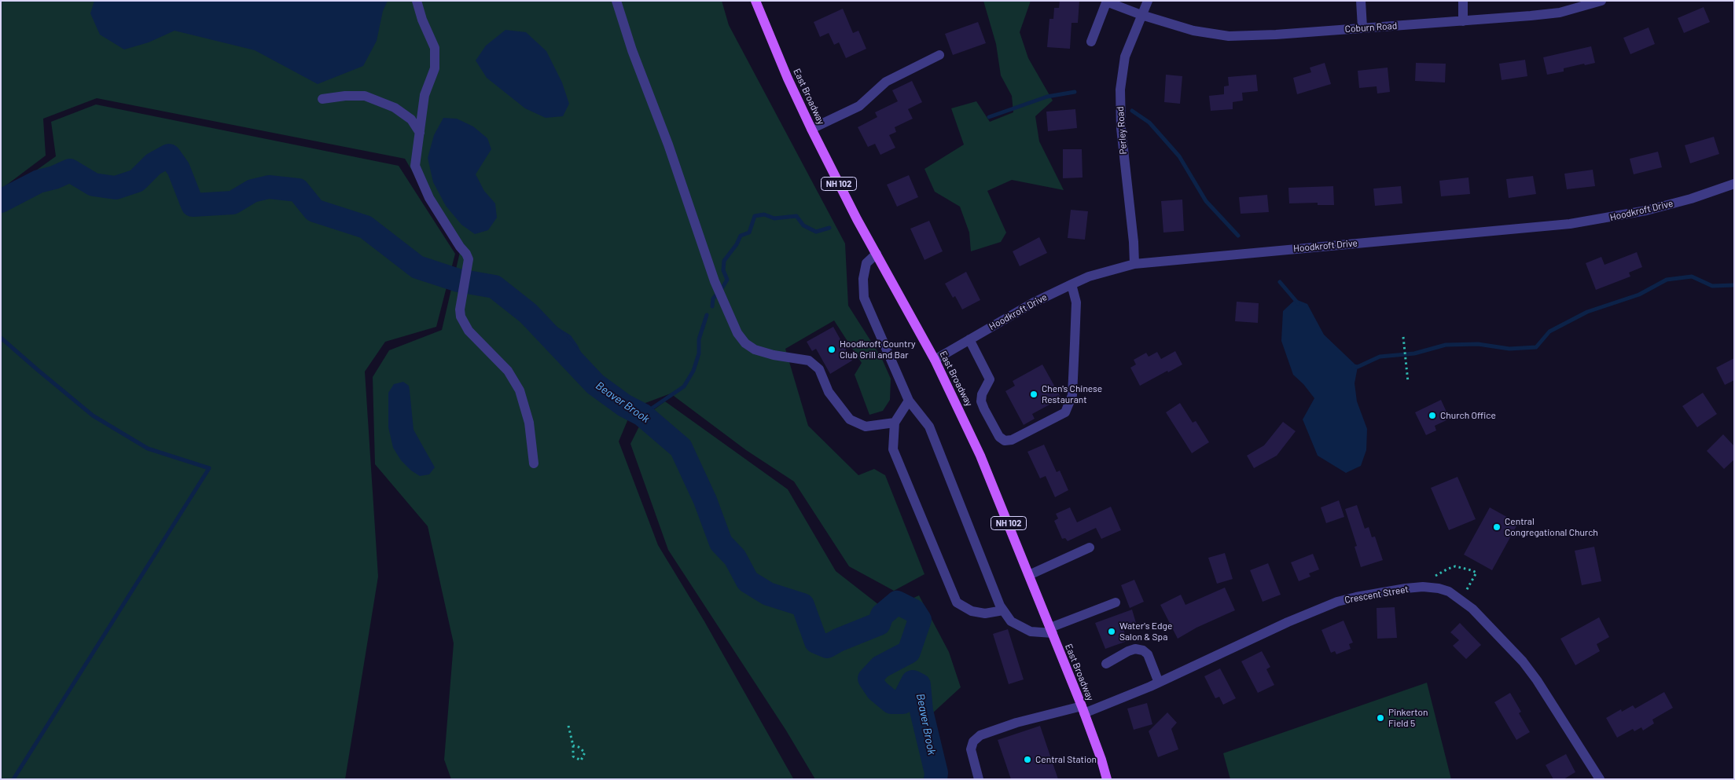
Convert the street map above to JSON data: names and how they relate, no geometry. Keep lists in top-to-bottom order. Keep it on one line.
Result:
{"streets":{"main road":["East Broadway","NH 102"],"street":["Coburn Road","Perley Road","Hoodkroft Drive","Crescent Street"]},"crossings":[["Coburn Road","Perley Road"],["East Broadway","Hoodkroft Drive"],["East Broadway","Crescent Street"],["Perley Road","Hoodkroft Drive"]],"water":["Beaver Brook"],"places":["Hoodkroft Country Club Grill and Bar","Chen's Chinese Restaurant","Church Office","Central Congregational Church","Water's Edge Salon & Spa","Pinkerton Field 5","Central Station"]}
